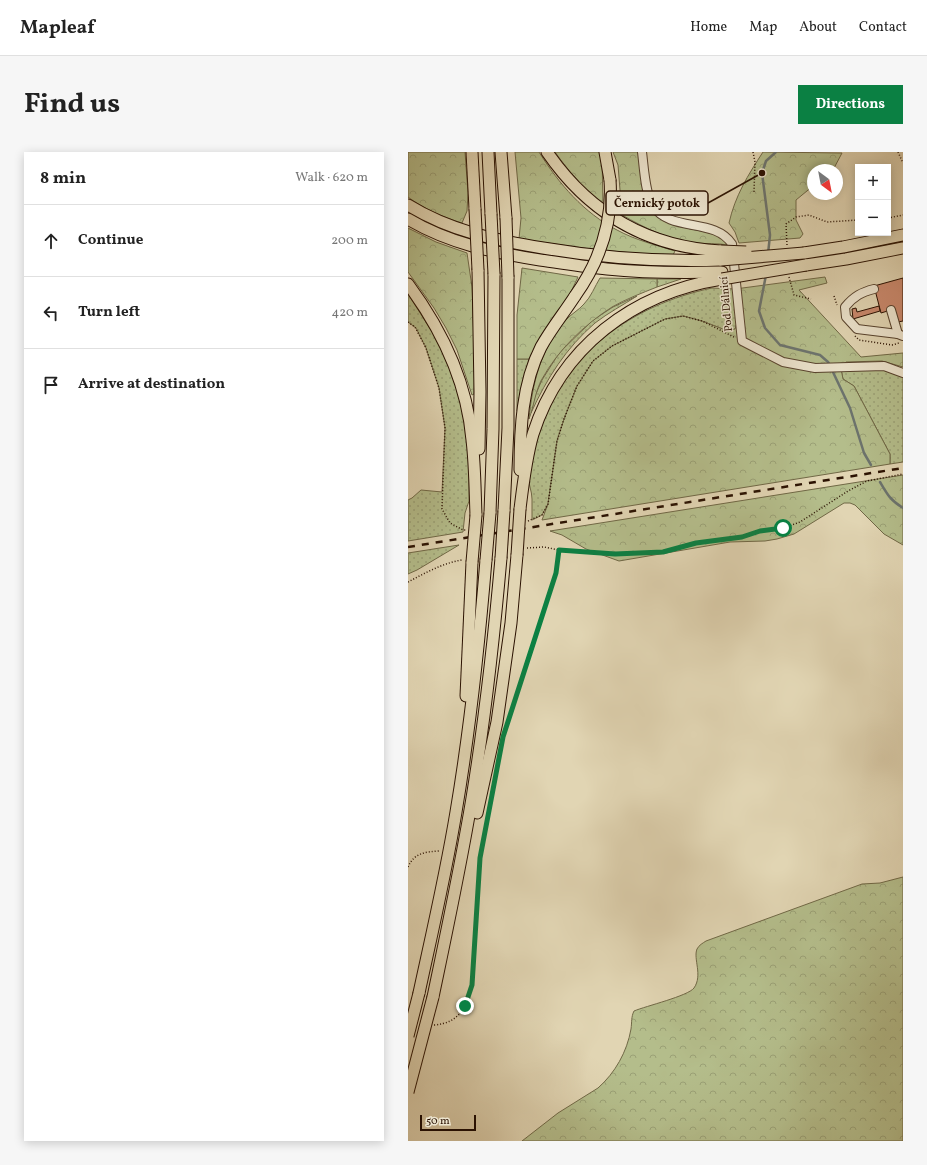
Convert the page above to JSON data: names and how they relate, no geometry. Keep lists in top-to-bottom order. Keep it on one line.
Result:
{"streets":{"street":["Pod Dálnicí"]},"places":["Černický potok"],"scale_bar":"50 m","north":"bottom right","page":{"header":"Mapleaf","nav":["Home","Map","About","Contact"],"title":"Find us","buttons":"Directions","heading":["8 min","Walk · 620 m"],"map_buttons":["+","−"],"list":[["Continue","200 m"],["Turn left","420 m"],"Arrive at destination"],"scale":"50 m"}}
